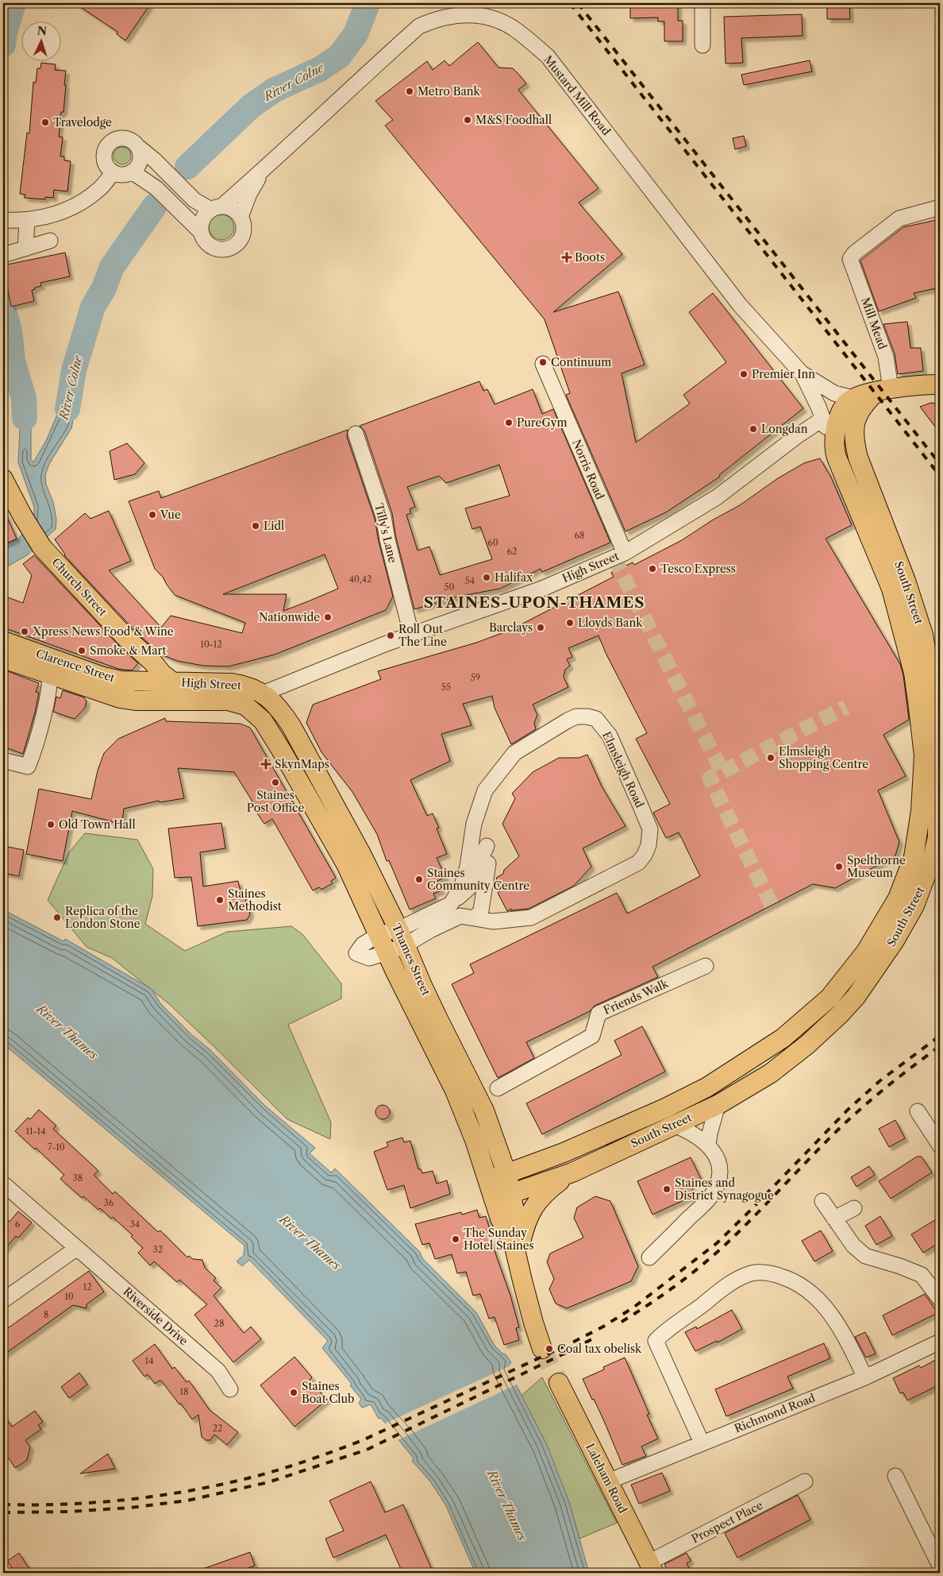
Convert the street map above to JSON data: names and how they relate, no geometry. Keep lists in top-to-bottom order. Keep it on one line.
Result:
{"streets":{"main road":["High Street","Church Street","South Street","Clarence Street","Thames Street","Laleham Road"],"street":["Mustard Mill Road","Mill Mead","Norris Road","Tilly's Lane","Elmsleigh Road","Friends Walk","Riverside Drive","Richmond Road","Prospect Place"]},"crossings":[["Mustard Mill Road","High Street"],["Mustard Mill Road","South Street"],["Mill Mead","High Street"],["Norris Road","High Street"],["Tilly's Lane","High Street"],["High Street","Church Street"],["High Street","South Street"],["High Street","Clarence Street"],["High Street","Thames Street"],["Church Street","Clarence Street"],["South Street","Thames Street"],["Richmond Road","Laleham Road"],["Laleham Road","Prospect Place"]],"districts":["STAINES-UPON-THAMES"],"water":["River Colne","River Thames"],"places":{"other":["Metro Bank","M&S Foodhall","Travelodge","Continuum","Premier Inn","PureGym","Longdan","Vue","Lidl","Tesco Express","Halifax","Nationwide","Lloyds Bank","Barclays","Xpress News Food & Wine","Roll Out The Line","Smoke & Mart","Elmsleigh Shopping Centre","Staines Post Office","Old Town Hall","Spelthorne Museum","Staines Community Centre","Staines Methodist","Replica of the London Stone","Staines and District Synagogue","The Sunday Hotel Staines","Coal tax obelisk","Staines Boat Club"],"health":["Boots","SkynMaps"]},"house_numbers":["68","60","62","40,42","54","50","10-12","59","55","11-14","7-10","38","36","6","34","32","12","10","8","28","14","18","22"],"north":"top"}
